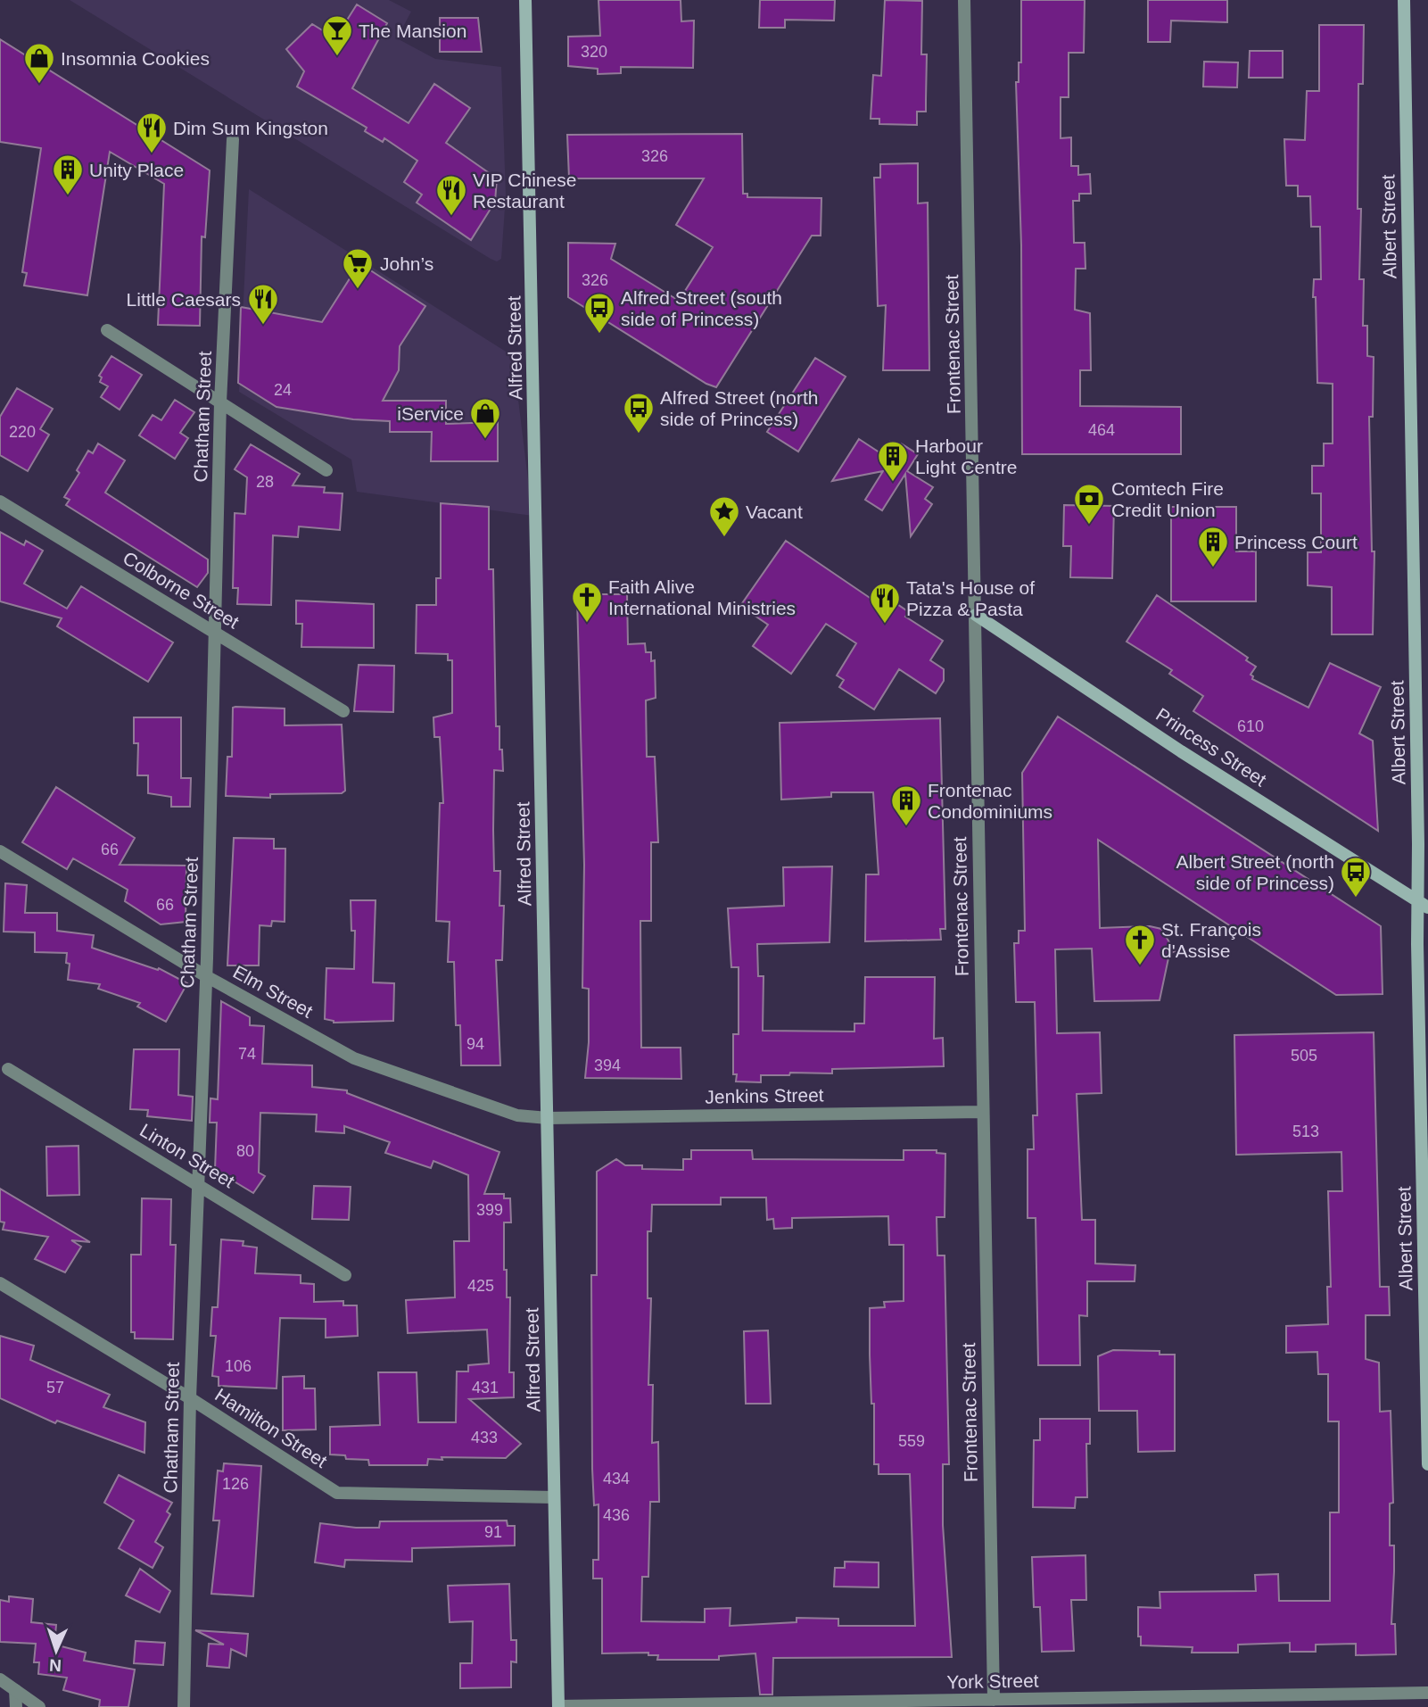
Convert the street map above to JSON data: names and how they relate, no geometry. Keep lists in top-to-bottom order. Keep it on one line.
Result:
{"streets":{"street":["Albert Street","Frontenac Street","Alfred Street","Chatham Street","Colborne Street","Princess Street","Elm Street","Jenkins Street","Linton Street","Hamilton Street","York Street"]},"crossings":[["Albert Street","Princess Street"],["Frontenac Street","Princess Street"],["Frontenac Street","Jenkins Street"],["Frontenac Street","York Street"],["Alfred Street","Elm Street"],["Alfred Street","Jenkins Street"],["Alfred Street","Hamilton Street"],["Alfred Street","York Street"],["Chatham Street","Colborne Street"],["Chatham Street","Elm Street"],["Chatham Street","Linton Street"],["Chatham Street","Hamilton Street"],["Elm Street","Jenkins Street"]],"places":{"bar":["The Mansion"],"shop":["Insomnia Cookies","iService"],"restaurant":["Dim Sum Kingston","VIP Chinese Restaurant","Little Caesars","Tata's House of Pizza & Pasta"],"building":["Unity Place","Harbour Light Centre","Princess Court","Frontenac Condominiums"],"supermarket":["John’s"],"bus stop":["Alfred Street (south side of Princess)","Alfred Street (north side of Princess)","Albert Street (north side of Princess)"],"bank":["Comtech Fire Credit Union"],"place":["Vacant"],"church":["Faith Alive International Ministries","St. François d'Assise"]},"house_numbers":["320","326","326","24","464","220","28","610","66","66","94","74","505","394","513","80","399","425","106","57","431","433","559","434","126","436","91"],"north":"bottom"}
